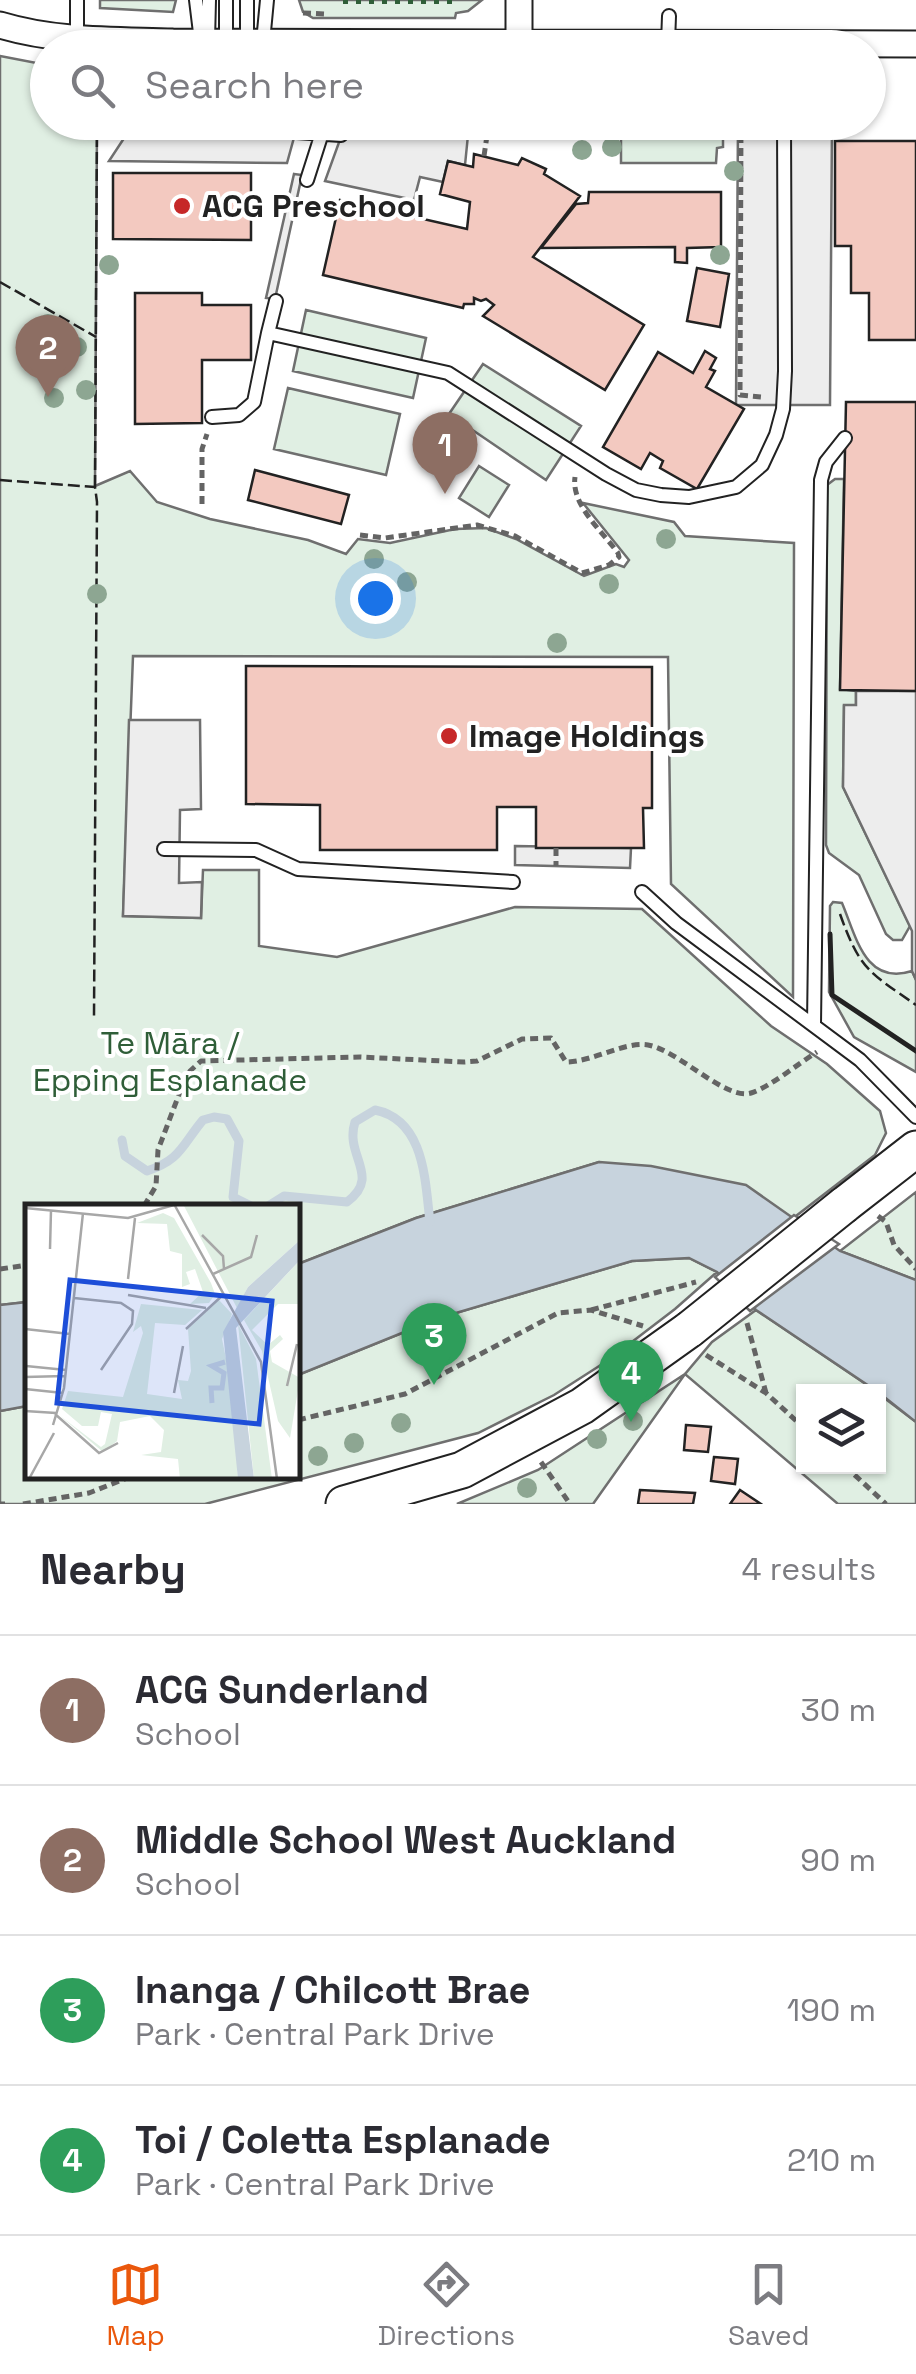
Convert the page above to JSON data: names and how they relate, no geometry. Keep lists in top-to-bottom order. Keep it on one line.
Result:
{"parks":["Te Māra / Epping Esplanade"],"places":["ACG Preschool","Image Holdings"],"page":{"search":"Search here","pins":["2","1","3","4"],"heading":["Nearby","4 results"],"list":[{"mark":"1","name":"ACG Sunderland","note":"School","value":"30 m"},{"mark":"2","name":"Middle School West Auckland","note":"School","value":"90 m"},{"mark":"3","name":"Inanga / Chilcott Brae","note":"Park · Central Park Drive","value":"190 m"},{"mark":"4","name":"Toi / Coletta Esplanade","note":"Park · Central Park Drive","value":"210 m"}],"nav":["Map","Directions","Saved"]}}
